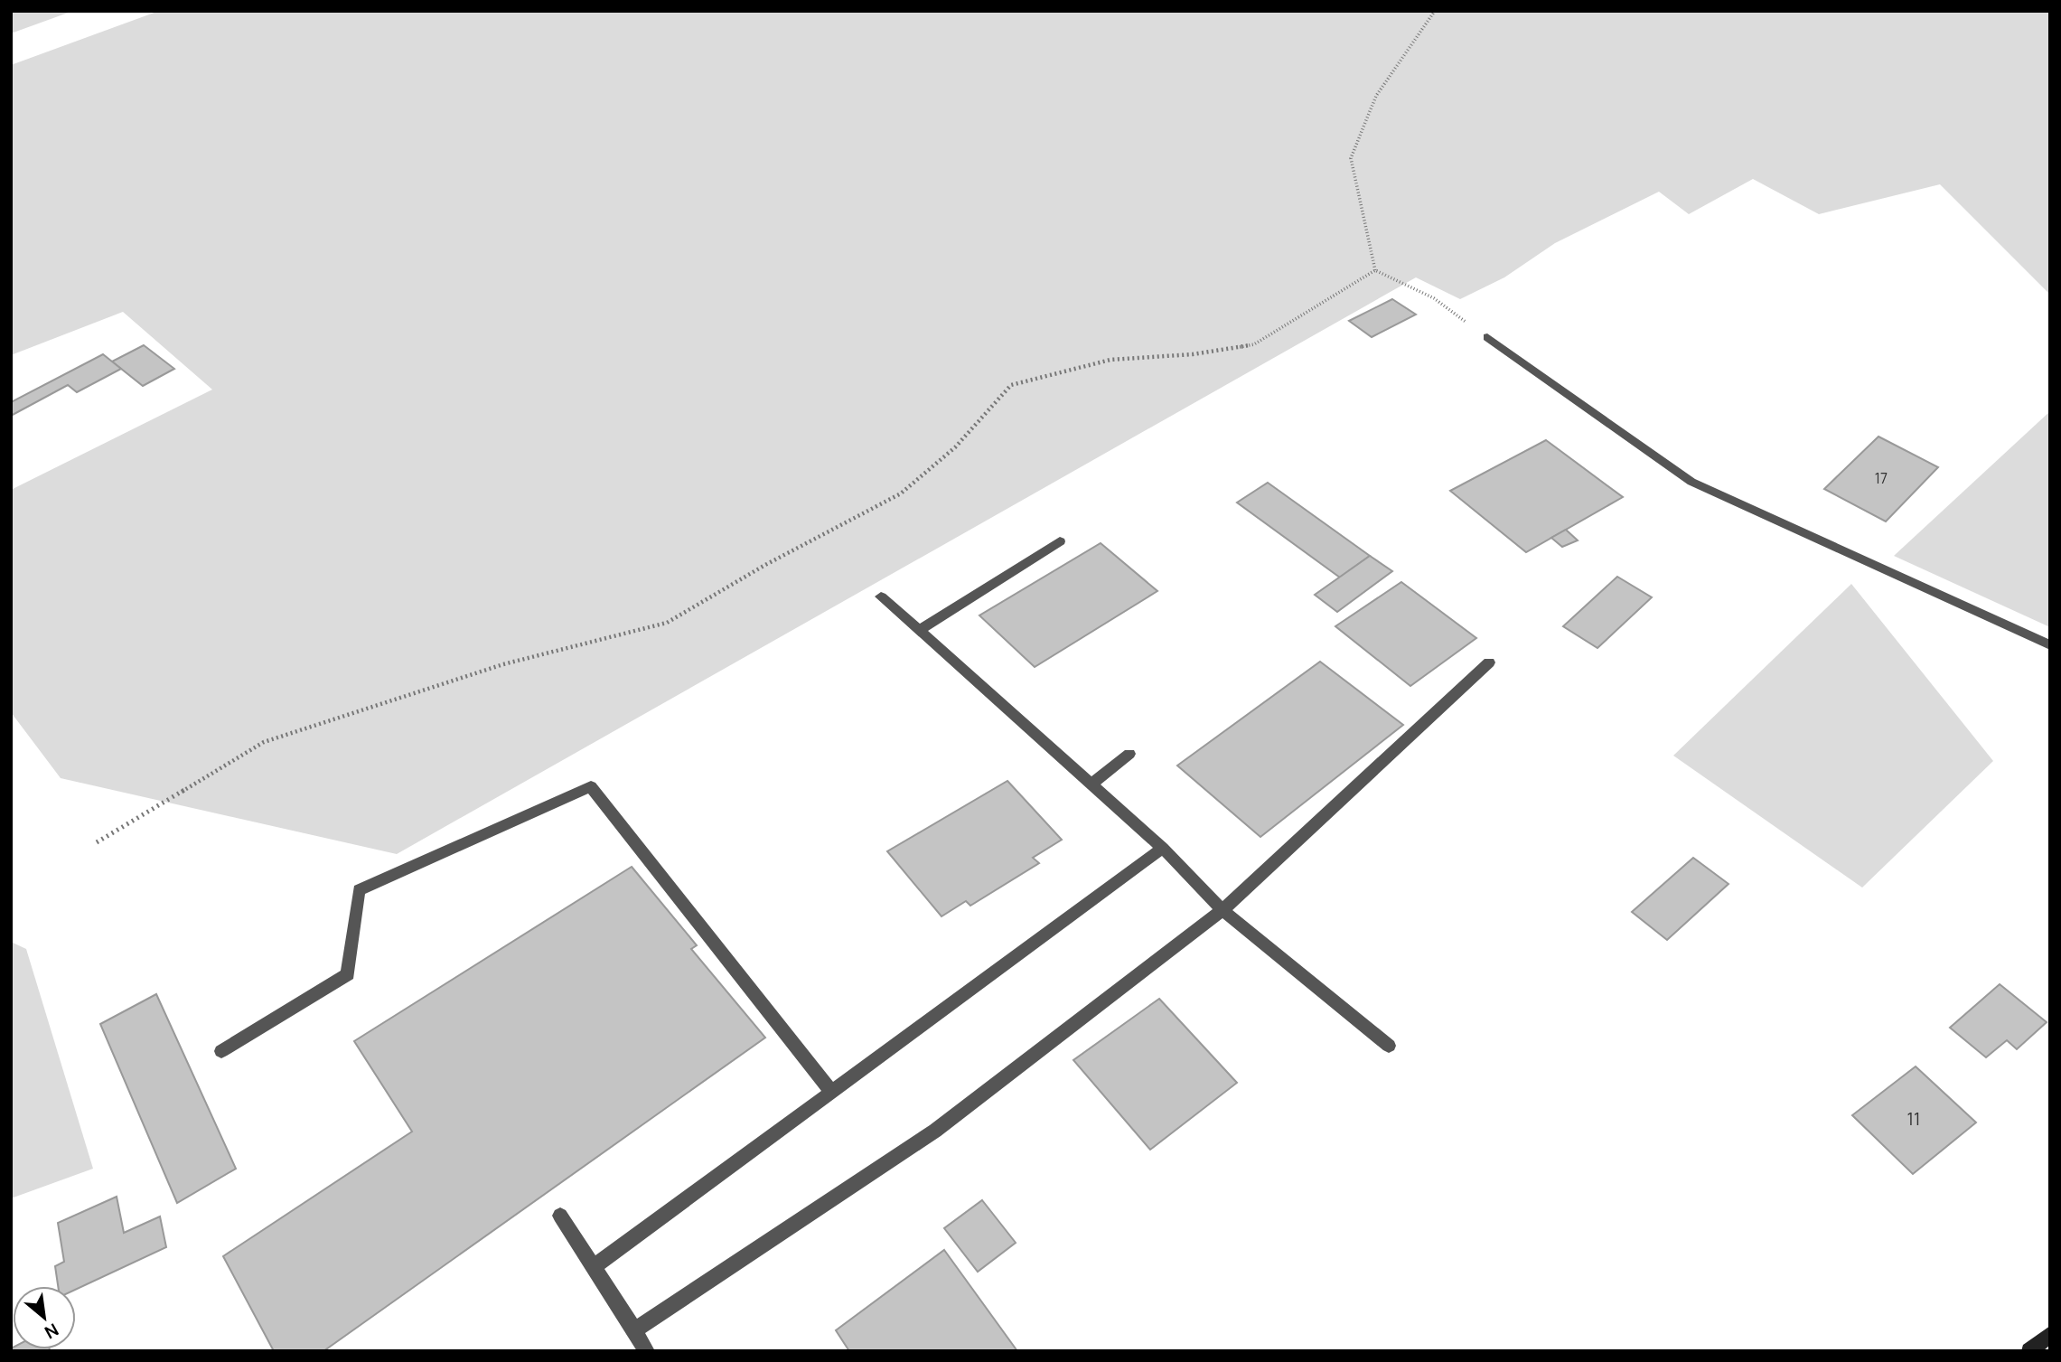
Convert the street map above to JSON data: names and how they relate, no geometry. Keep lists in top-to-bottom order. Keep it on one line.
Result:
{"house_numbers":["17","11"],"north":"bottom right"}
